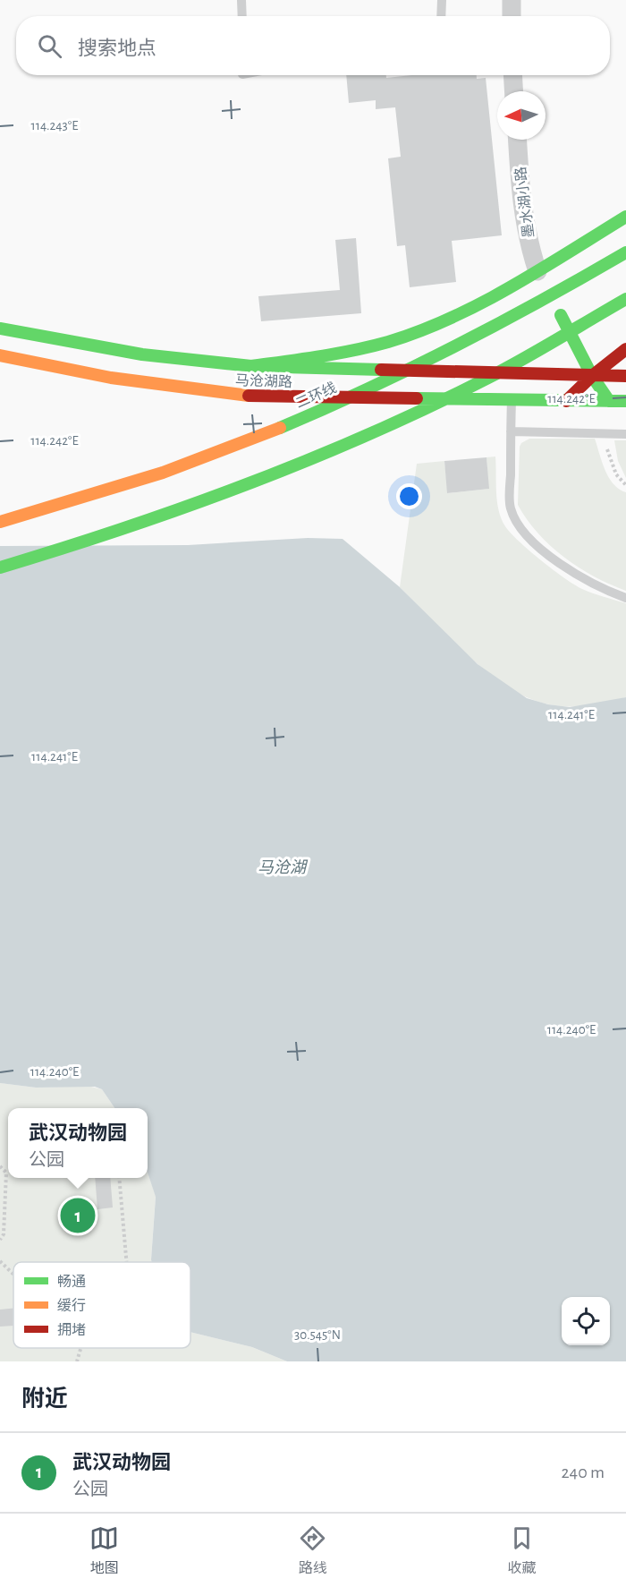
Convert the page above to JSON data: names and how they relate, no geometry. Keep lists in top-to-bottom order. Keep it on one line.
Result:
{"streets":{"main road":["马沧湖路","二环线"],"street":["墨水湖小路"]},"water":["马沧湖"],"legend":["畅通","缓行","拥堵"],"north":"left","page":{"search":"搜索地点","popup":["武汉动物园","公园"],"pins":"1","heading":"附近","list":[{"mark":"1","name":"武汉动物园","note":"公园","value":"240 m"}],"nav":["地图","路线","收藏"]},"coordinates":["114.243°E","114.242°E","114.241°E","114.240°E","30.545°N"]}
